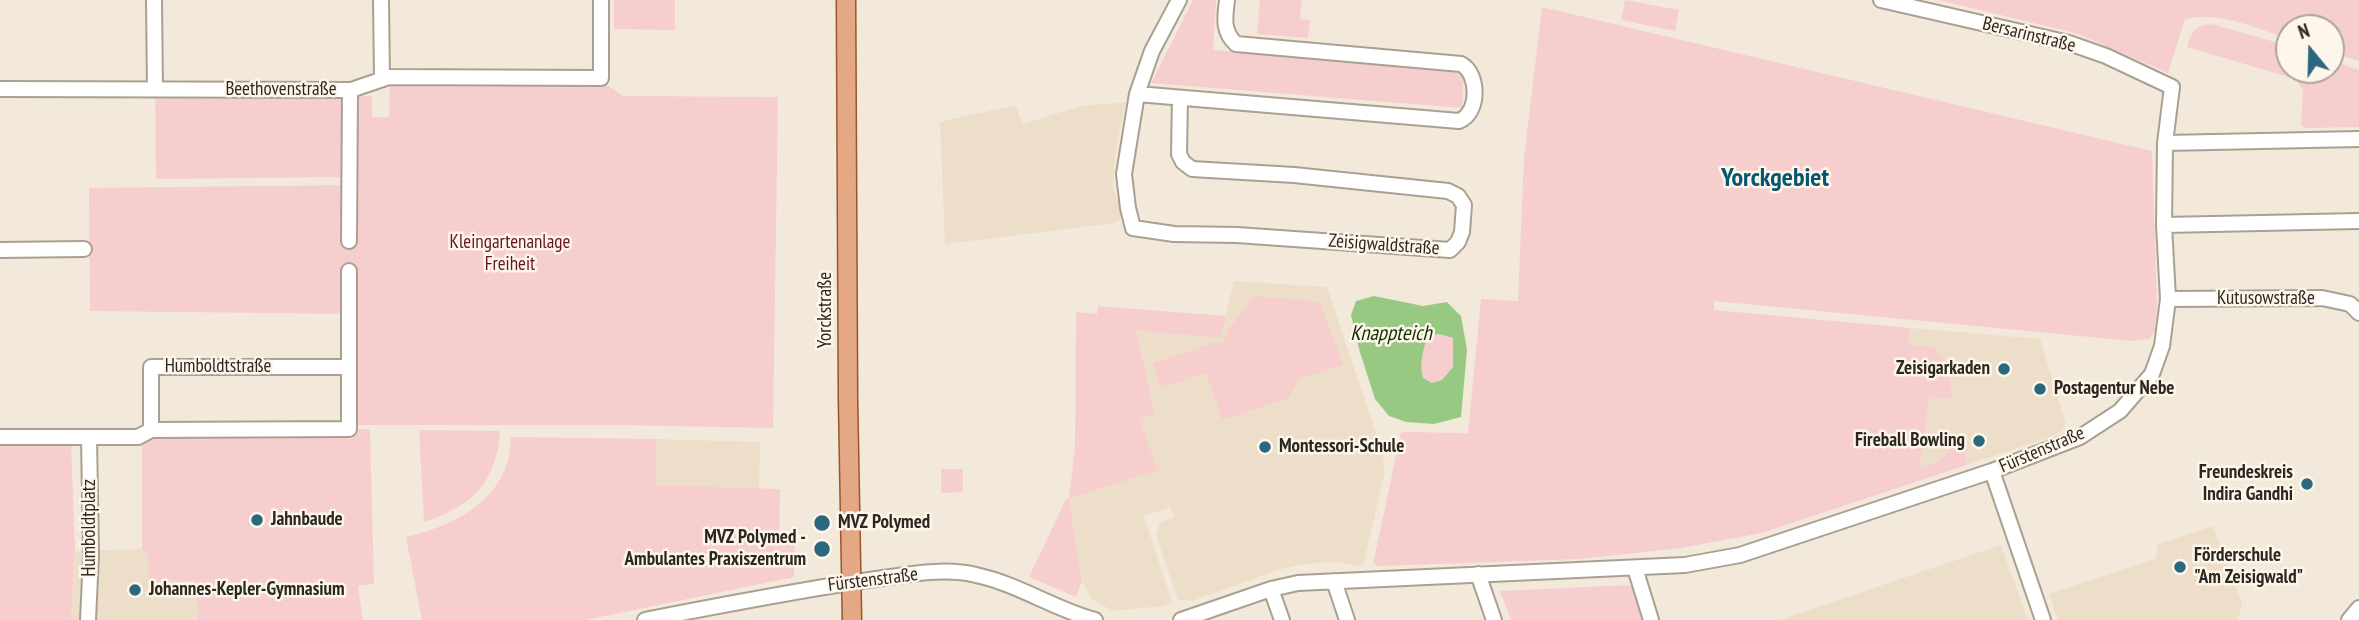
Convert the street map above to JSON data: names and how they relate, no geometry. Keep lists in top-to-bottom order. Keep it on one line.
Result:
{"streets":{"main road":["Yorckstraße"],"street":["Bersarinstraße","Beethovenstraße","Zeisigwaldstraße","Kutusowstraße","Humboldtstraße","Fürstenstraße","Humboldtplatz"]},"crossings":[["Bersarinstraße","Fürstenstraße"],["Kutusowstraße","Fürstenstraße"],["Yorckstraße","Fürstenstraße"]],"districts":["Yorckgebiet"],"water":["Knappteich"],"parks":["Kleingartenanlage Freiheit"],"places":["Zeisigarkaden","Postagentur Nebe","Fireball Bowling","Montessori-Schule","Freundeskreis Indira Gandhi","Jahnbaude","MVZ Polymed","MVZ Polymed - Ambulantes Praxiszentrum","Förderschule \"Am Zeisigwald\"","Johannes-Kepler-Gymnasium"],"north":"top"}
